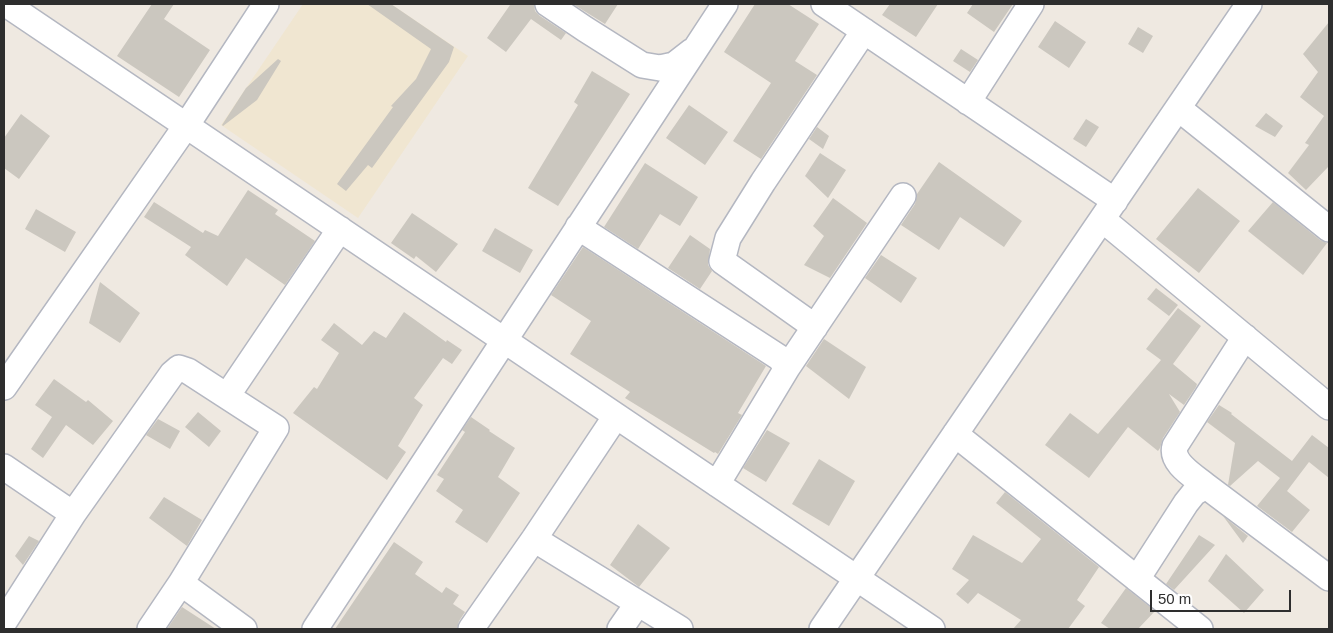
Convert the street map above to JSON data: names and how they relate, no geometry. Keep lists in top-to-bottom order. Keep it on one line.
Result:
{"scale_bar":"50 m"}
